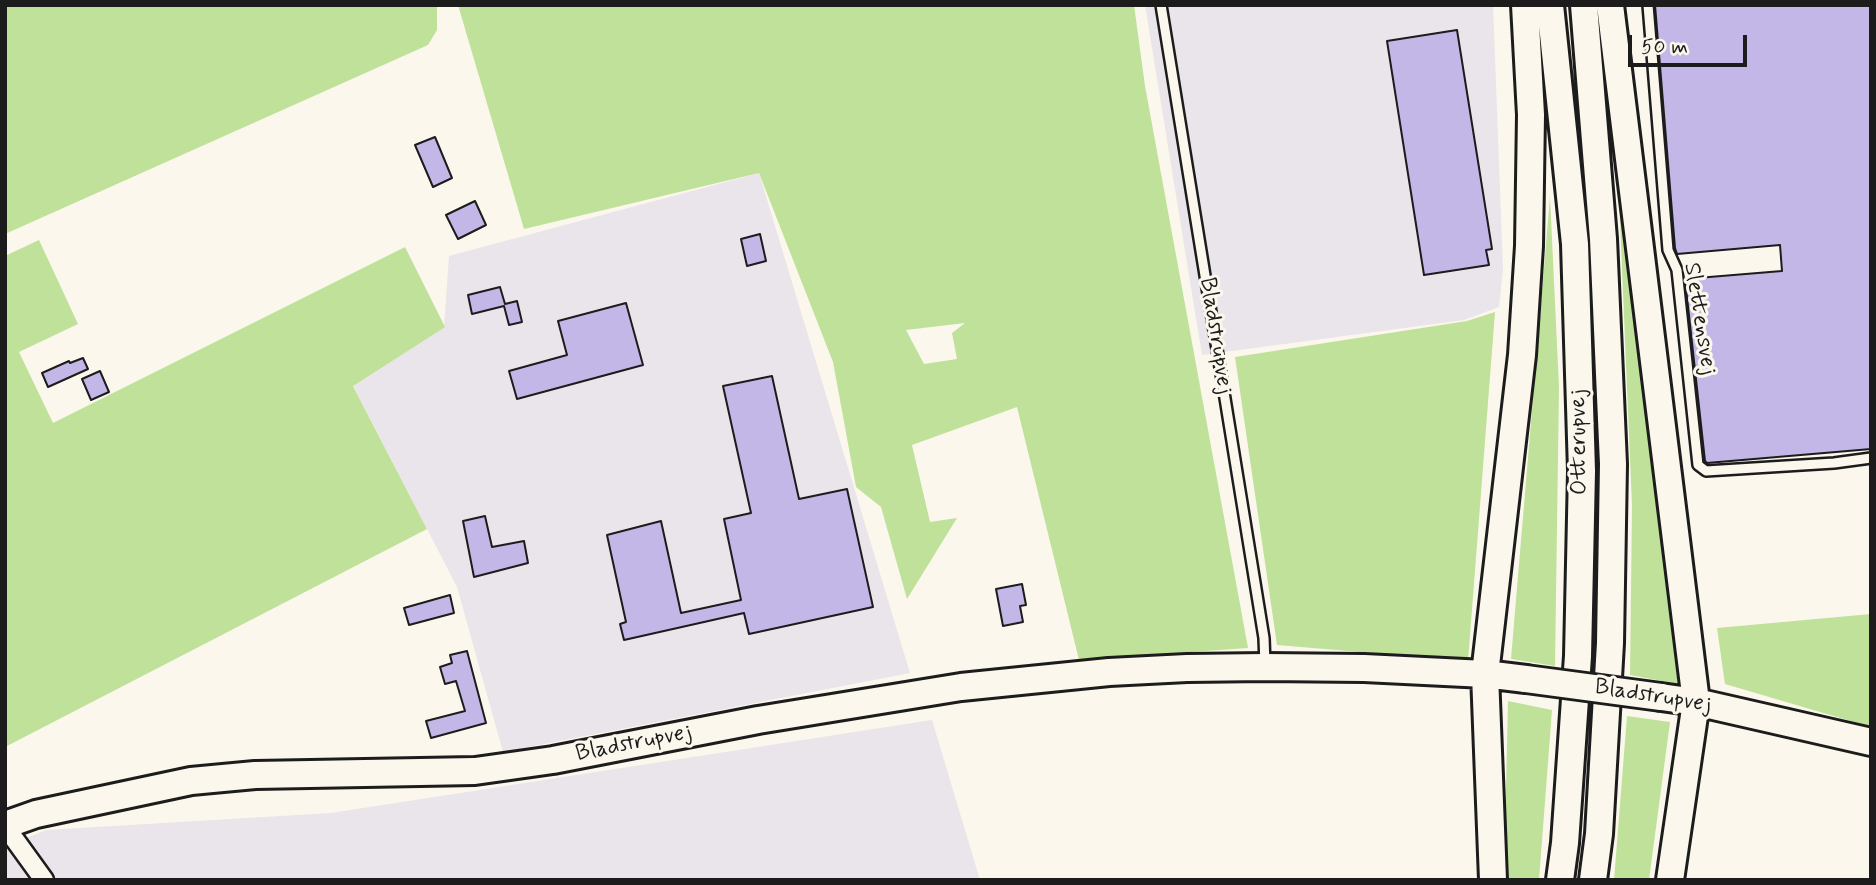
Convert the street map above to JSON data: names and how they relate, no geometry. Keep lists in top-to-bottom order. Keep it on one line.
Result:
{"streets":{"main road":["Bladstrupvej","Otterupvej"],"lane":["Slettensvej"]},"scale_bar":"50 m"}
